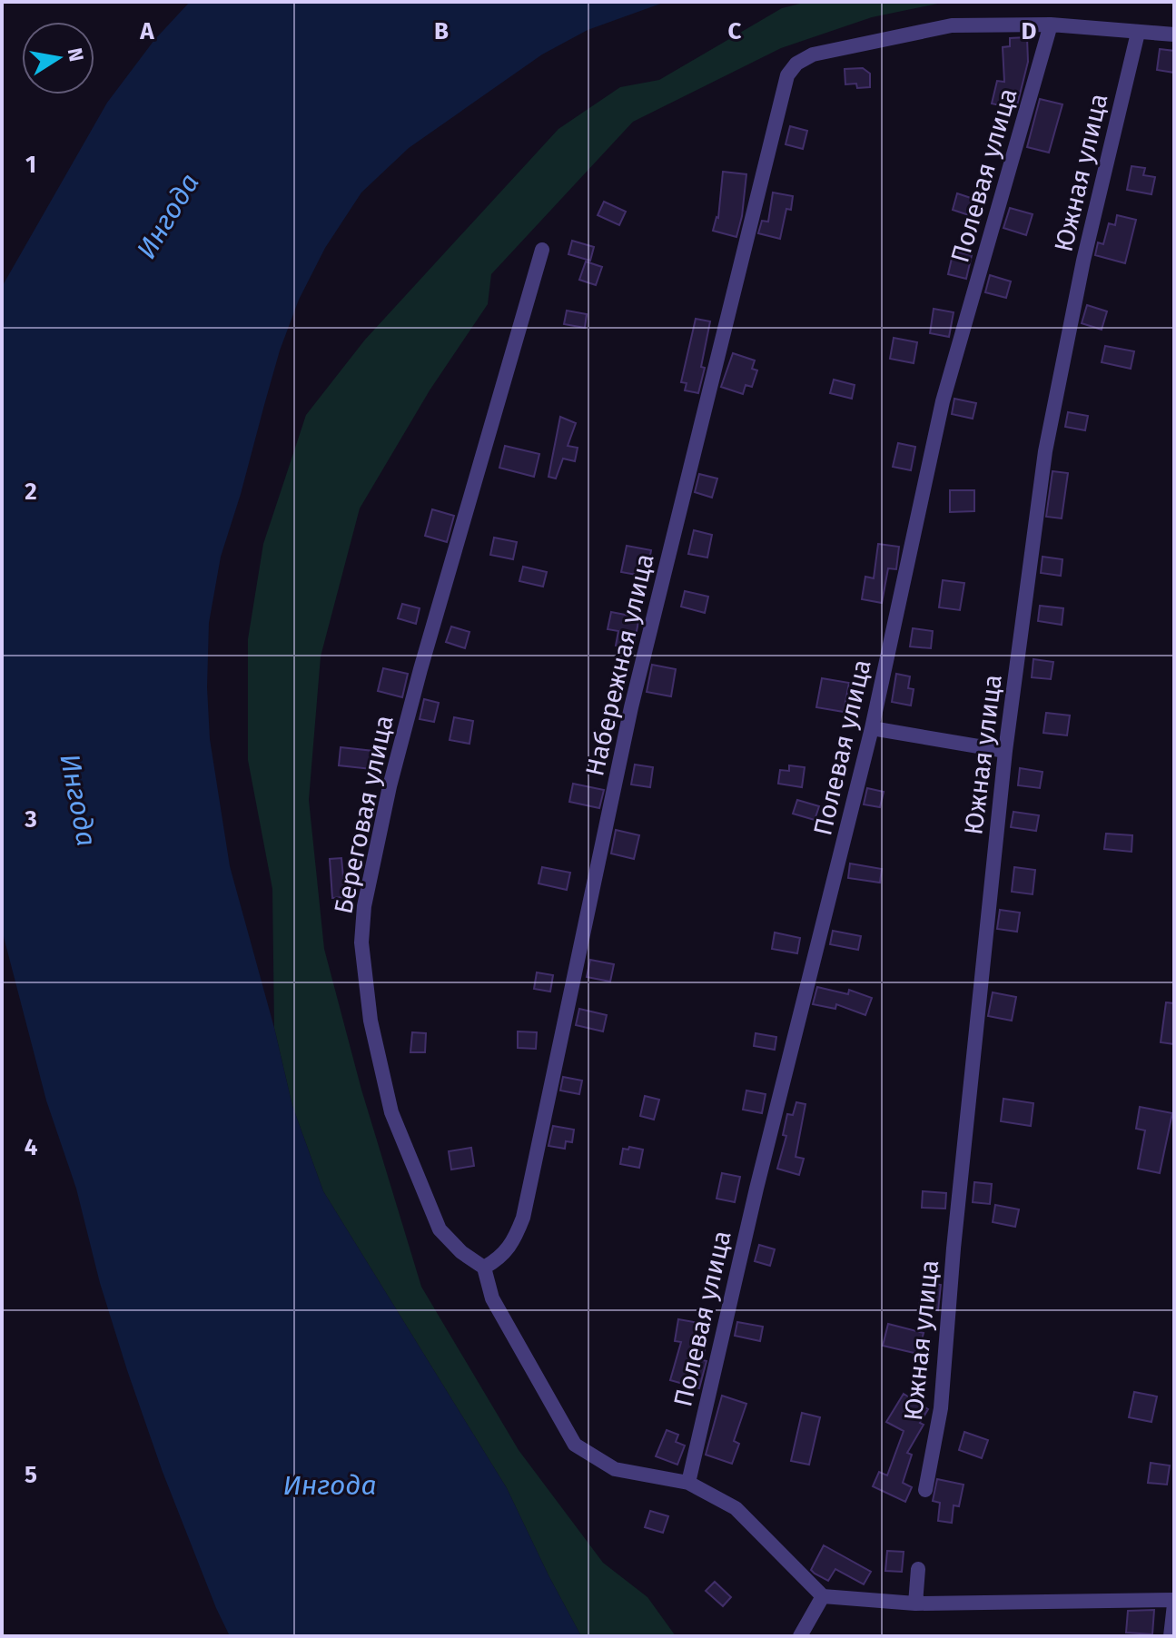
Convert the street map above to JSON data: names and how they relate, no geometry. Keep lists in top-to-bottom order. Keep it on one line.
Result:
{"streets":{"street":["Южная улица","Полевая улица","Набережная улица","Береговая улица"]},"crossings":[["Полевая улица","Набережная улица"],["Набережная улица","Береговая улица"]],"water":["Ингода"],"north":"right","grid":{"columns":["A","B","C","D"],"rows":["1","2","3","4","5"]}}
